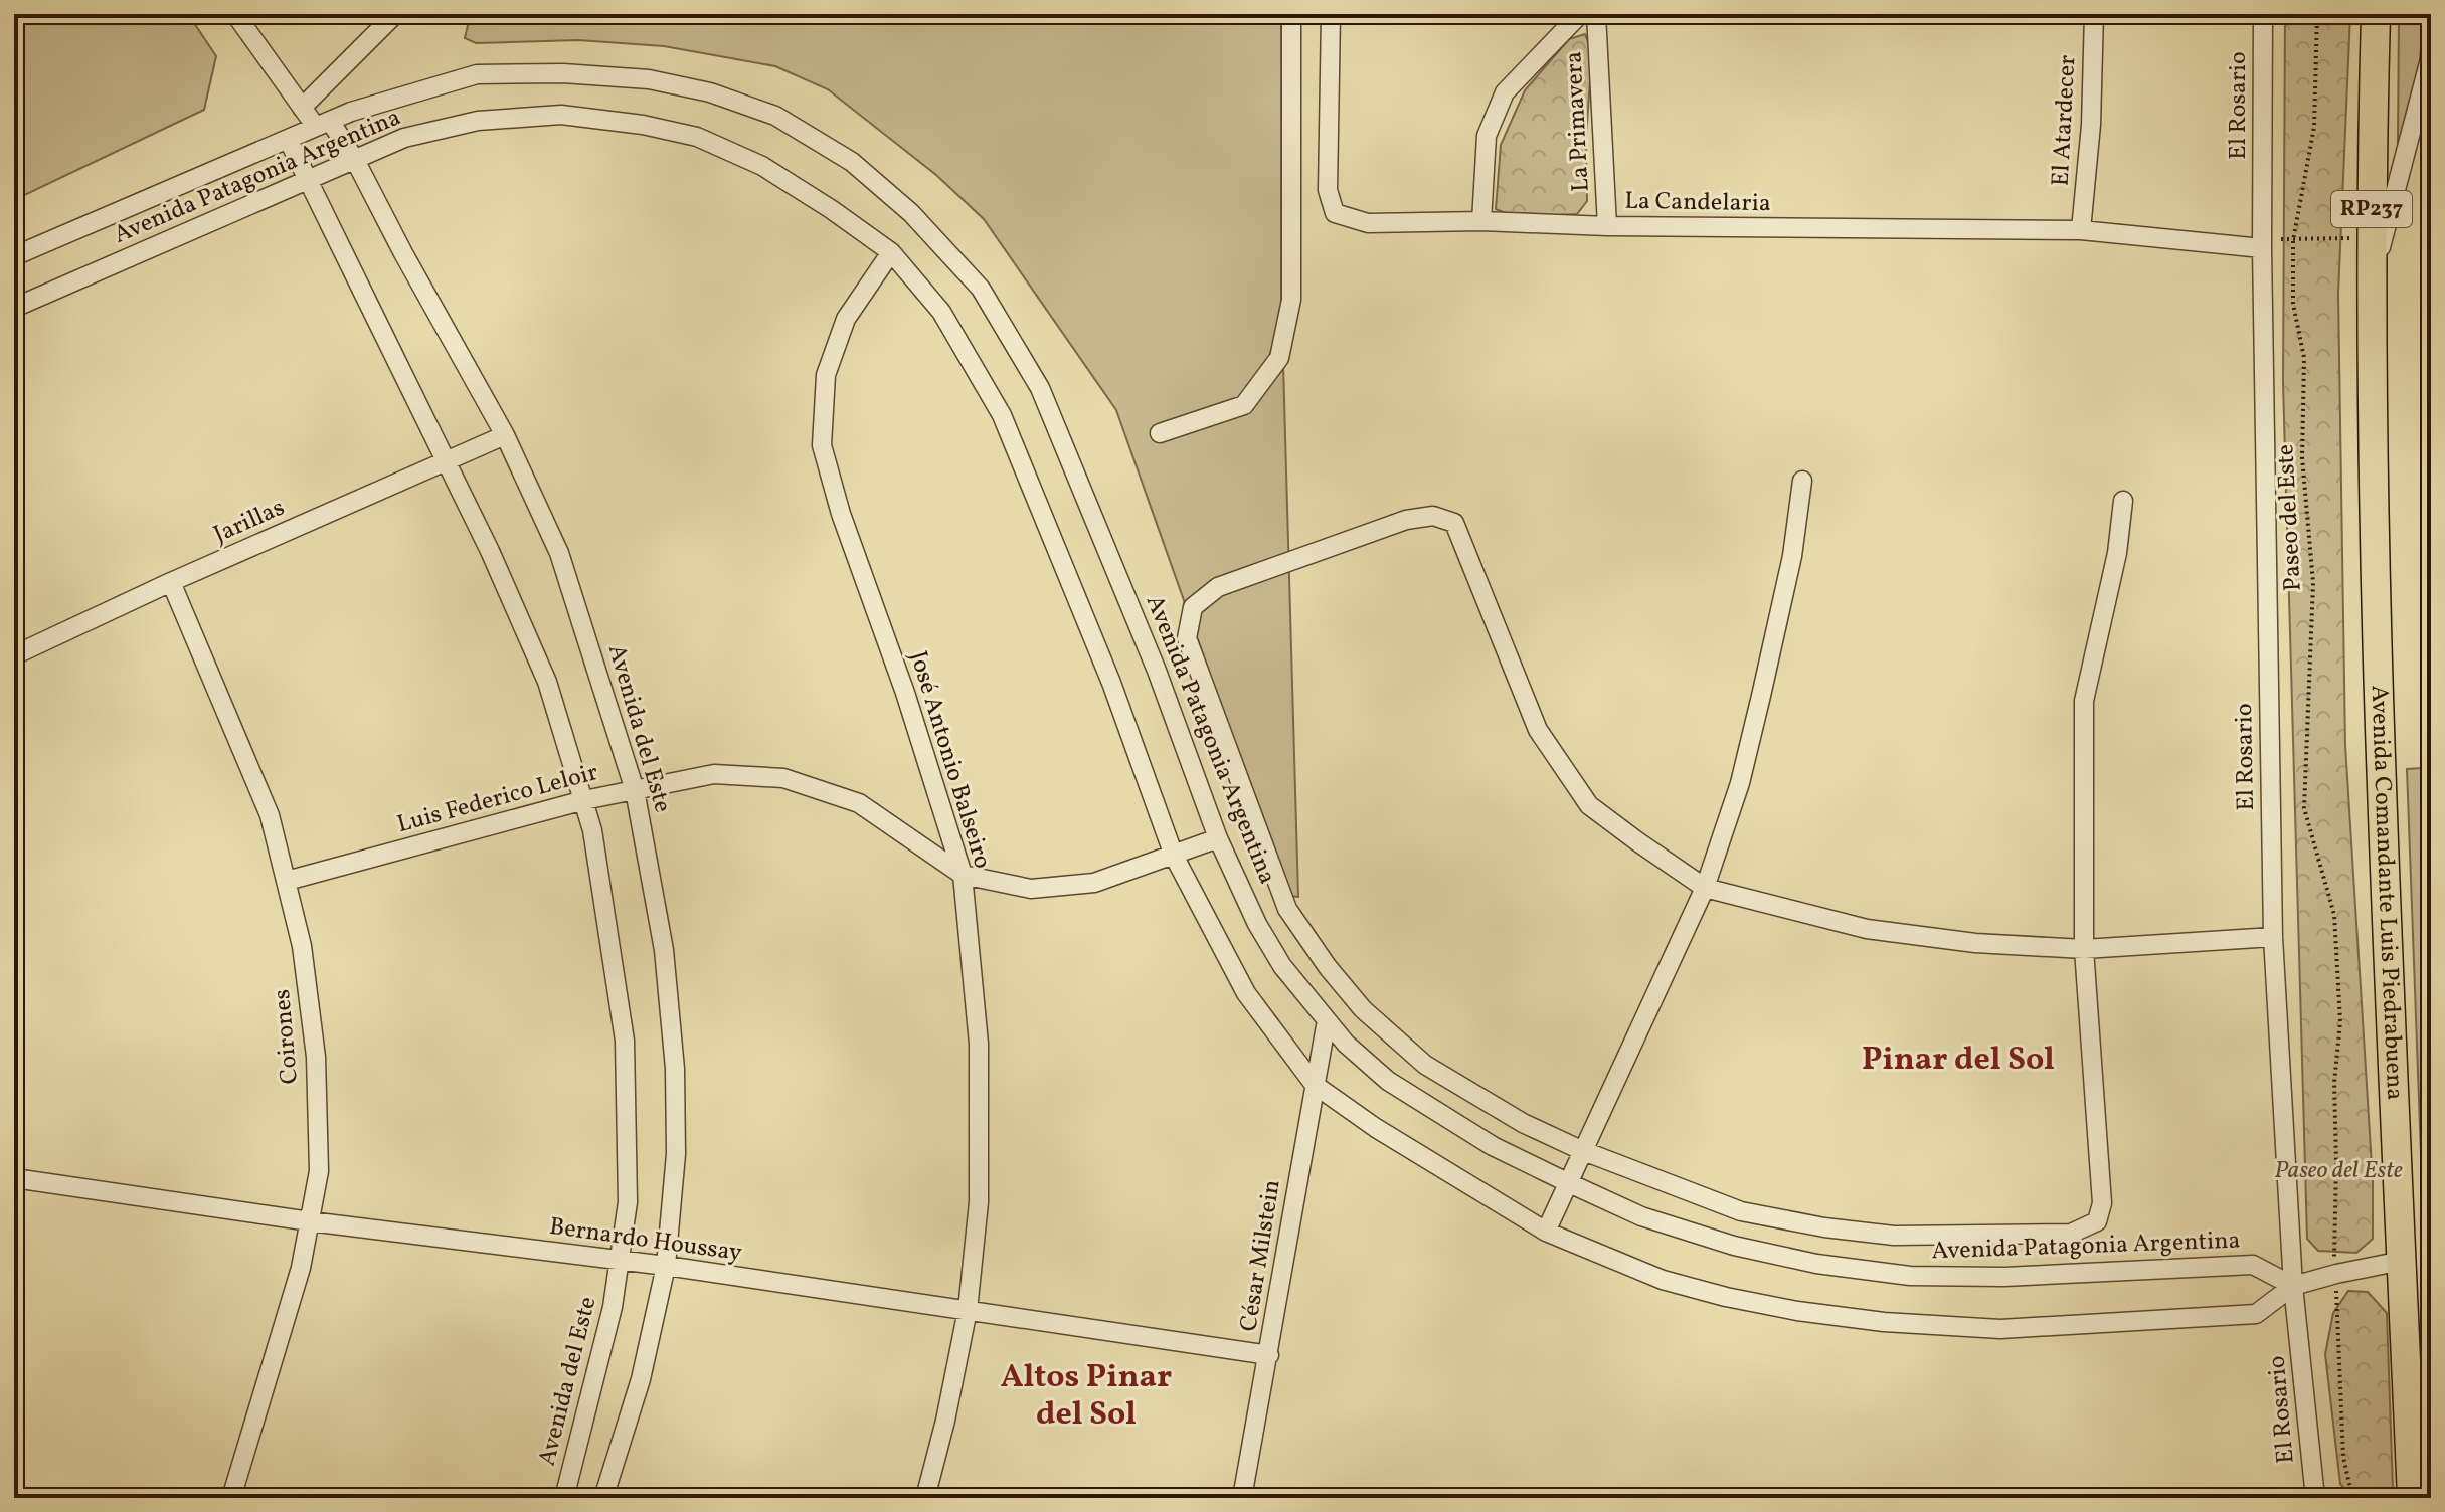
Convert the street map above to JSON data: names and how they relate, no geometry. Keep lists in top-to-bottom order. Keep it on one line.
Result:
{"streets":{"main road":["RP237","Avenida Comandante Luis Piedrabuena"],"street":["El Rosario","El Atardecer","La Primavera","Avenida Patagonia Argentina","La Candelaria","Jarillas","Avenida del Este","José Antonio Balseiro","Luis Federico Leloir","Coirones","Bernardo Houssay","César Milstein"],"path":["Paseo del Este"]},"crossings":[["El Rosario","Avenida Patagonia Argentina"],["El Rosario","La Candelaria"],["El Atardecer","La Candelaria"],["La Primavera","La Candelaria"],["Avenida Patagonia Argentina","Avenida del Este"],["Avenida Patagonia Argentina","José Antonio Balseiro"],["Avenida Patagonia Argentina","Luis Federico Leloir"],["Avenida Patagonia Argentina","César Milstein"],["Jarillas","Avenida del Este"],["Jarillas","Coirones"],["Avenida del Este","Luis Federico Leloir"],["Avenida del Este","Bernardo Houssay"],["José Antonio Balseiro","Luis Federico Leloir"],["José Antonio Balseiro","Bernardo Houssay"],["Luis Federico Leloir","Coirones"],["Coirones","Bernardo Houssay"],["Bernardo Houssay","César Milstein"]],"districts":["Pinar del Sol","Altos Pinar del Sol"],"parks":["Paseo del Este"]}
